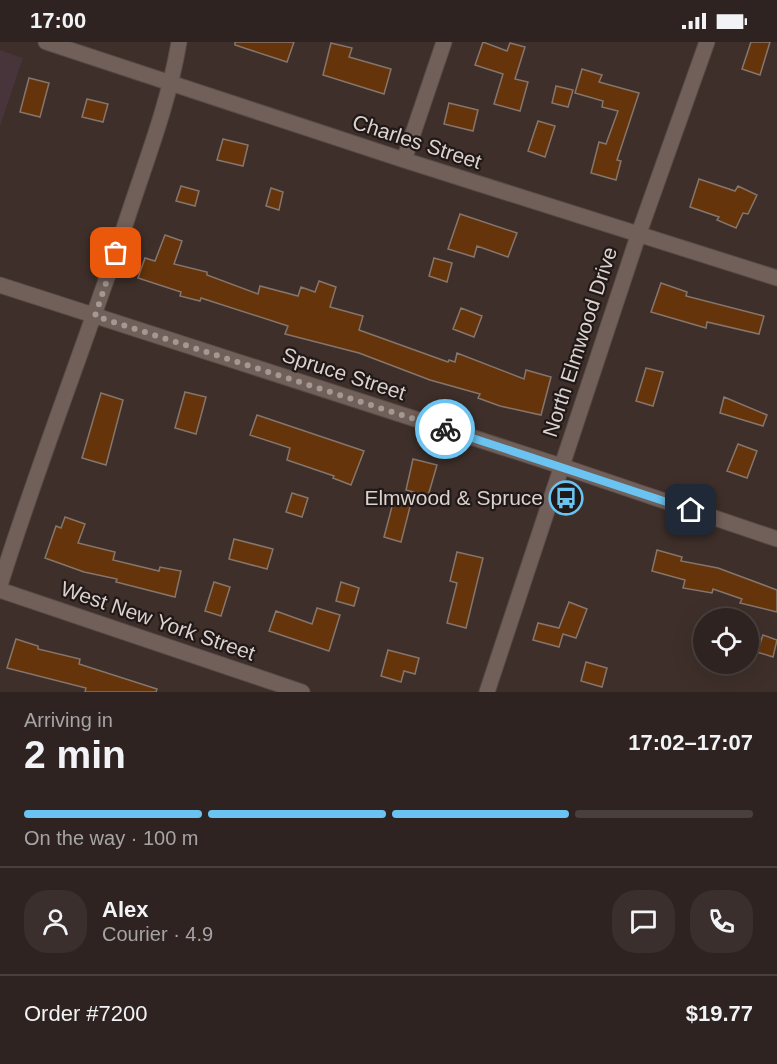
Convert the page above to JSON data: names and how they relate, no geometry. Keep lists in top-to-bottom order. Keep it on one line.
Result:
{"streets":{"street":["Charles Street","North Elmwood Drive","Spruce Street","West New York Street"]},"crossings":[["Charles Street","North Elmwood Drive"],["North Elmwood Drive","Spruce Street"]],"places":{"bus stop":["Elmwood & Spruce"]},"page":{"status":"17:00","heading":["2 min","Arriving in","17:02–17:07"],"panel":["Alex","Courier · 4.9","Order #7200","$19.77"],"bar":"On the way · 100 m"}}
